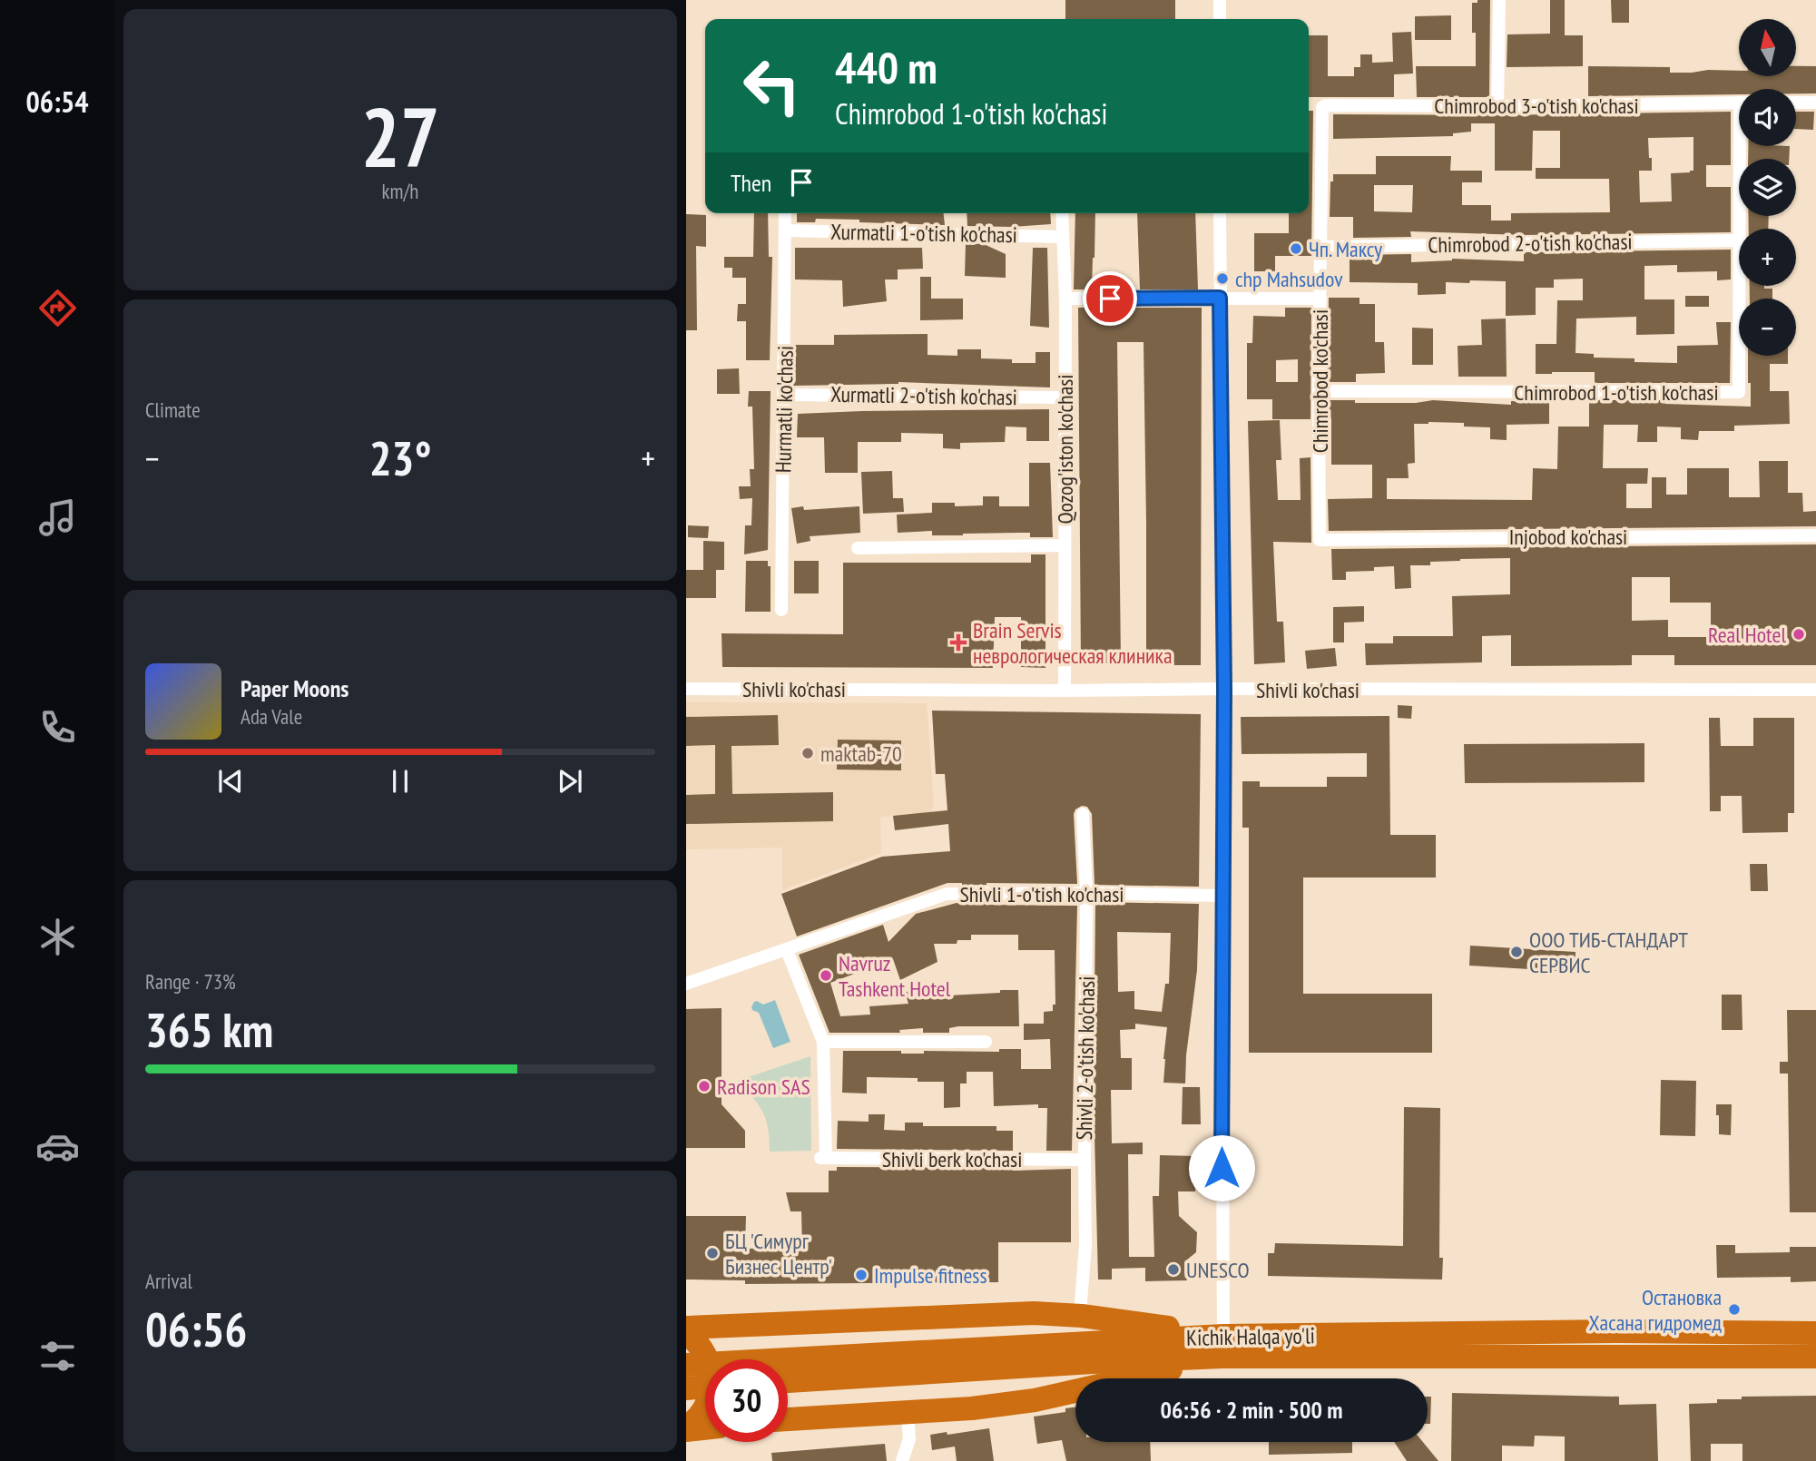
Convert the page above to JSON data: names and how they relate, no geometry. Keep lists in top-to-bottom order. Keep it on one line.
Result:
{"streets":{"highway":["Kichik Halqa yo'li"],"street":["Chimrobod 3-o'tish ko'chasi","Xurmatli 1-o'tish ko'chasi","Chimrobod 2-o'tish ko'chasi","Chimrobod ko'chasi","Chimrobod 1-o'tish ko'chasi","Xurmatli 2-o'tish ko'chasi","Hurmatli ko'chasi","Qozog'iston ko'chasi","Injobod ko'chasi","Shivli ko'chasi","Shivli 1-o'tish ko'chasi","Shivli 2-o'tish ko'chasi","Shivli berk ko'chasi"]},"crossings":[["Chimrobod 3-o'tish ko'chasi","Chimrobod ko'chasi"],["Xurmatli 1-o'tish ko'chasi","Hurmatli ko'chasi"],["Xurmatli 1-o'tish ko'chasi","Qozog'iston ko'chasi"],["Chimrobod 2-o'tish ko'chasi","Chimrobod ko'chasi"],["Chimrobod ko'chasi","Chimrobod 1-o'tish ko'chasi"],["Chimrobod ko'chasi","Injobod ko'chasi"],["Xurmatli 2-o'tish ko'chasi","Hurmatli ko'chasi"],["Xurmatli 2-o'tish ko'chasi","Qozog'iston ko'chasi"],["Qozog'iston ko'chasi","Shivli ko'chasi"],["Shivli 1-o'tish ko'chasi","Shivli 2-o'tish ko'chasi"],["Shivli 2-o'tish ko'chasi","Shivli berk ko'chasi"]],"places":{"other":["Чп. Максу","chp Mahsudov","Real Hotel","maktab-70","ООО ТИБ-СТАНДАРТ СЕРВИС","Navruz Tashkent Hotel","Radison SAS","БЦ 'Симург Бизнес Центр'","UNESCO","Impulse fitness","Остановка Хасана гидромед"],"health":["Brain Servis неврологическая клиника"]},"north":"top","page":{"tabs":"06:54","tile":[["27","km/h"],"Climate",["Range · 73%","365 km"],["Arrival","06:56"]],"map_buttons":["+","−"],"turn":["440 m","Chimrobod 1-o'tish ko'chasi"],"then":"Then","heat":["−","23°","+"],"song":["Paper Moons","Ada Vale"],"limit":"30","trip":"06:56 · 2 min · 500 m"}}
